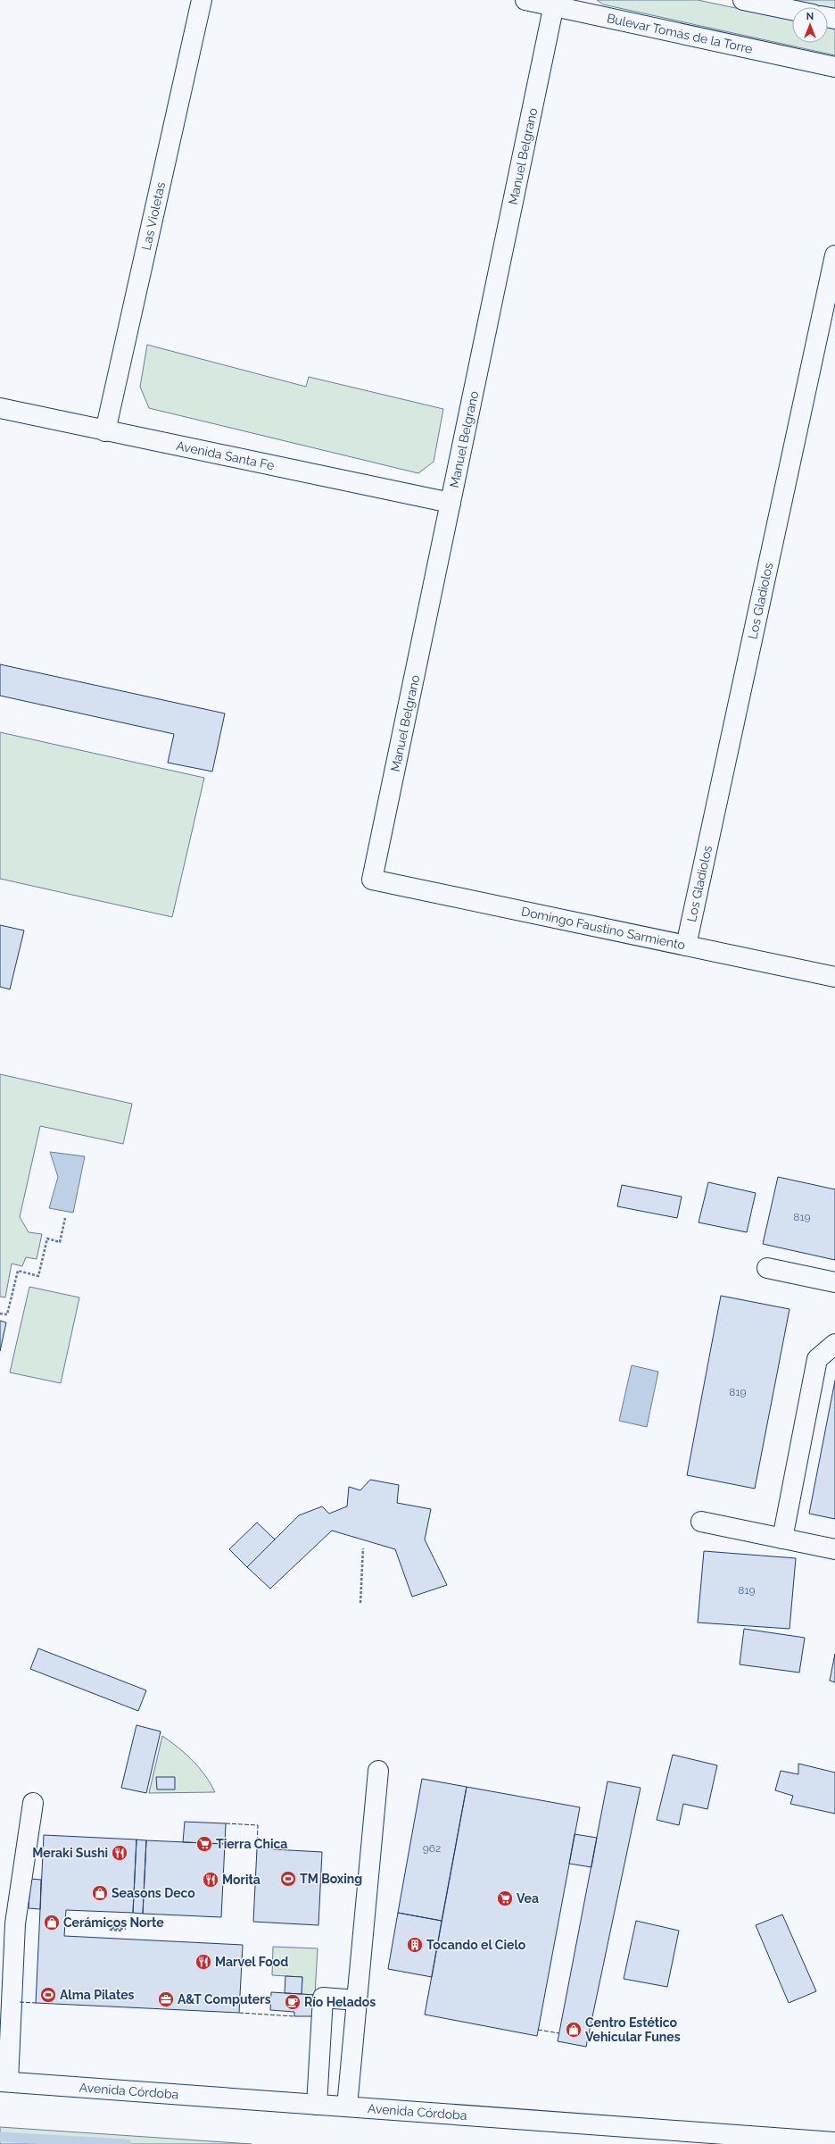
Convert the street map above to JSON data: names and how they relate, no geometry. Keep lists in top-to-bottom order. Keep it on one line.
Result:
{"streets":{"street":["Bulevar Tomás de la Torre","Manuel Belgrano","Las Violetas","Avenida Santa Fe","Los Gladiolos","Domingo Faustino Sarmiento","Avenida Córdoba"]},"crossings":[["Bulevar Tomás de la Torre","Manuel Belgrano"],["Manuel Belgrano","Avenida Santa Fe"],["Manuel Belgrano","Domingo Faustino Sarmiento"],["Las Violetas","Avenida Santa Fe"],["Los Gladiolos","Domingo Faustino Sarmiento"]],"places":{"supermarket":["Tierra Chica","Vea"],"restaurant":["Meraki Sushi","Morita","Marvel Food"],"sports":["TM Boxing","Alma Pilates"],"shop":["Seasons Deco","Cerámicos Norte","Centro Estético Vehicular Funes"],"building":["Tocando el Cielo"],"office":["A&T Computers"],"cafe":["Río Helados"]},"house_numbers":["819","819","819","962"],"north":"top"}
